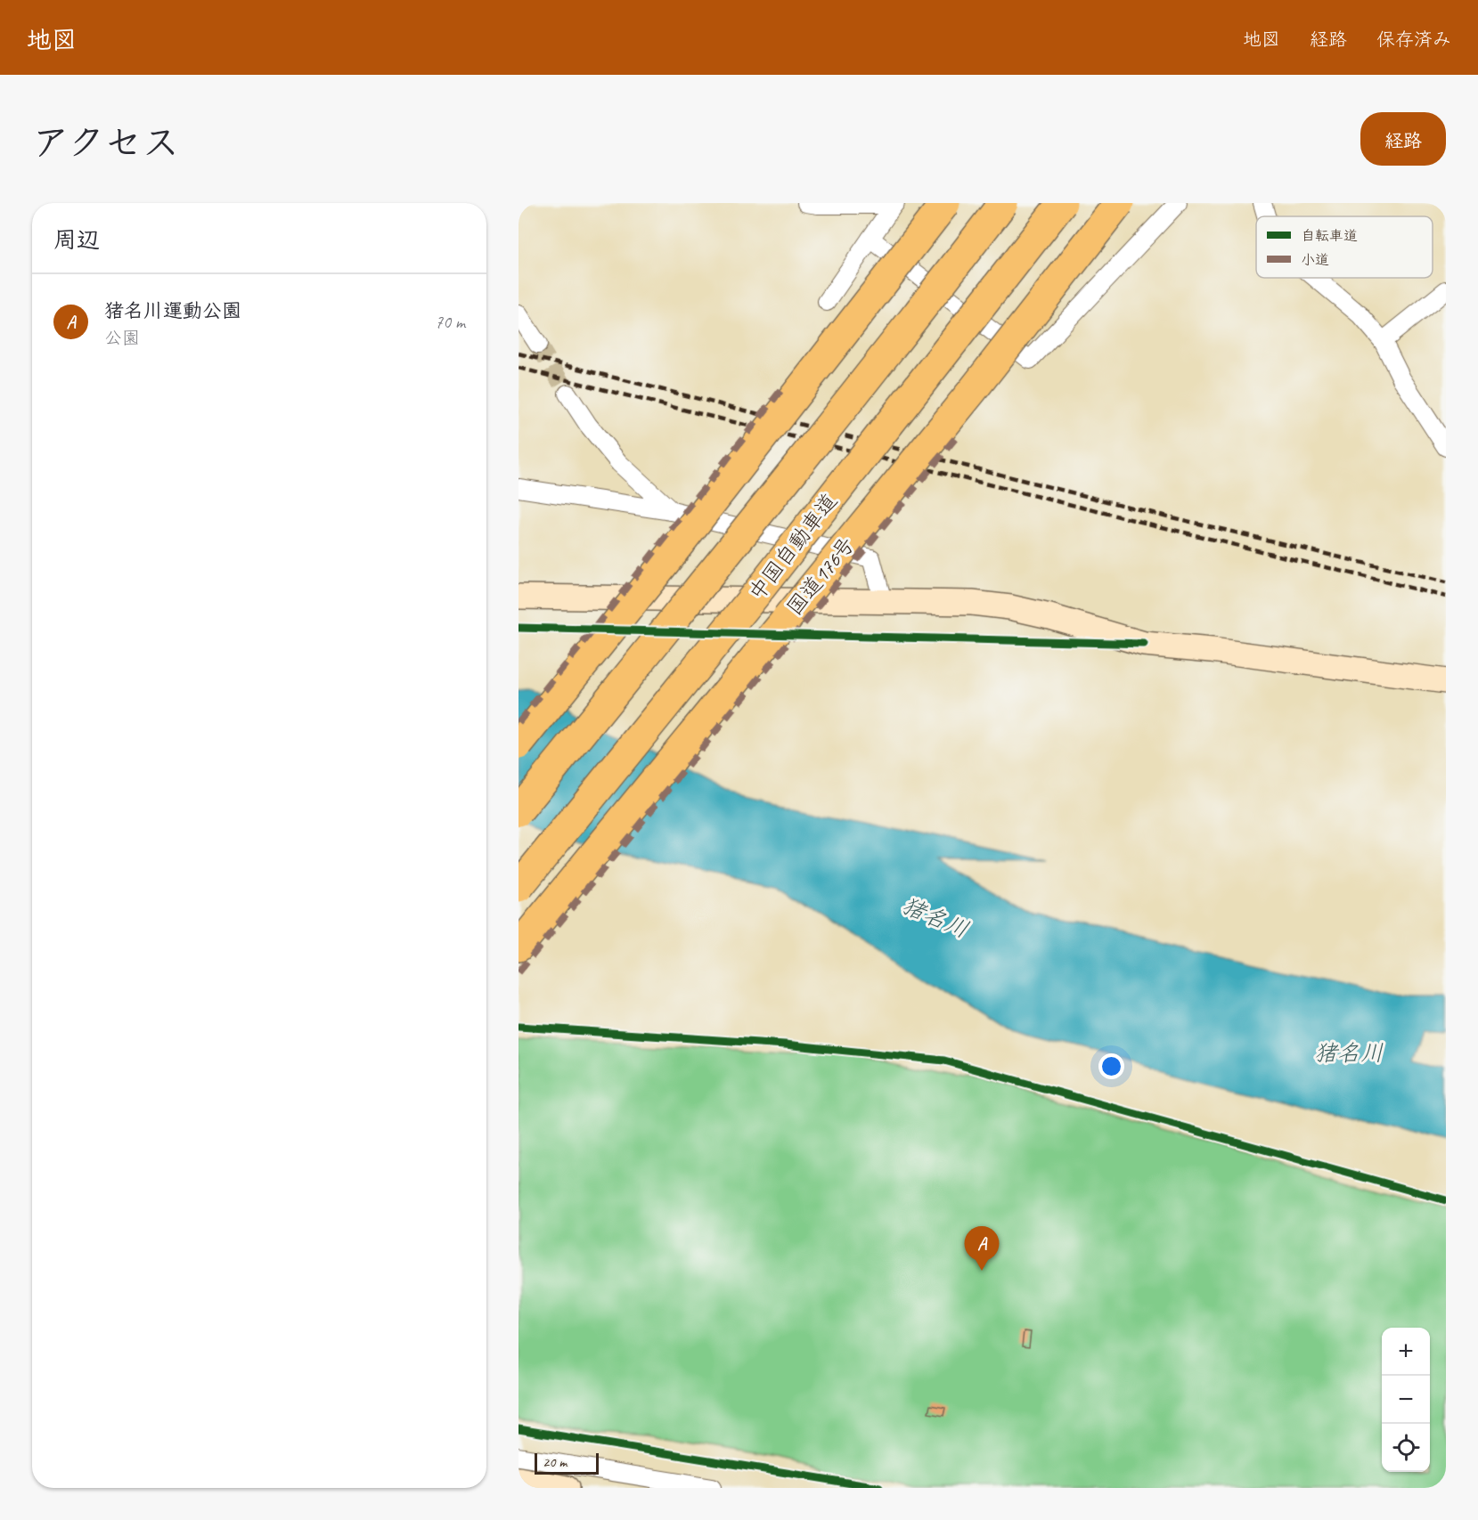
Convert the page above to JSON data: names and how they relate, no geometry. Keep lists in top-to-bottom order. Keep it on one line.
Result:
{"streets":{"highway":["中国自動車道","国道176号"]},"water":["猪名川"],"legend":["自転車道","小道"],"scale_bar":"20 m","page":{"header":"地図","nav":["地図","経路","保存済み"],"title":"アクセス","buttons":"経路","heading":"周辺","list":[{"mark":"A","name":"猪名川運動公園","note":"公園","value":"70 m"}],"pins":"A","map_buttons":["+","−"],"scale":"20 m"}}
